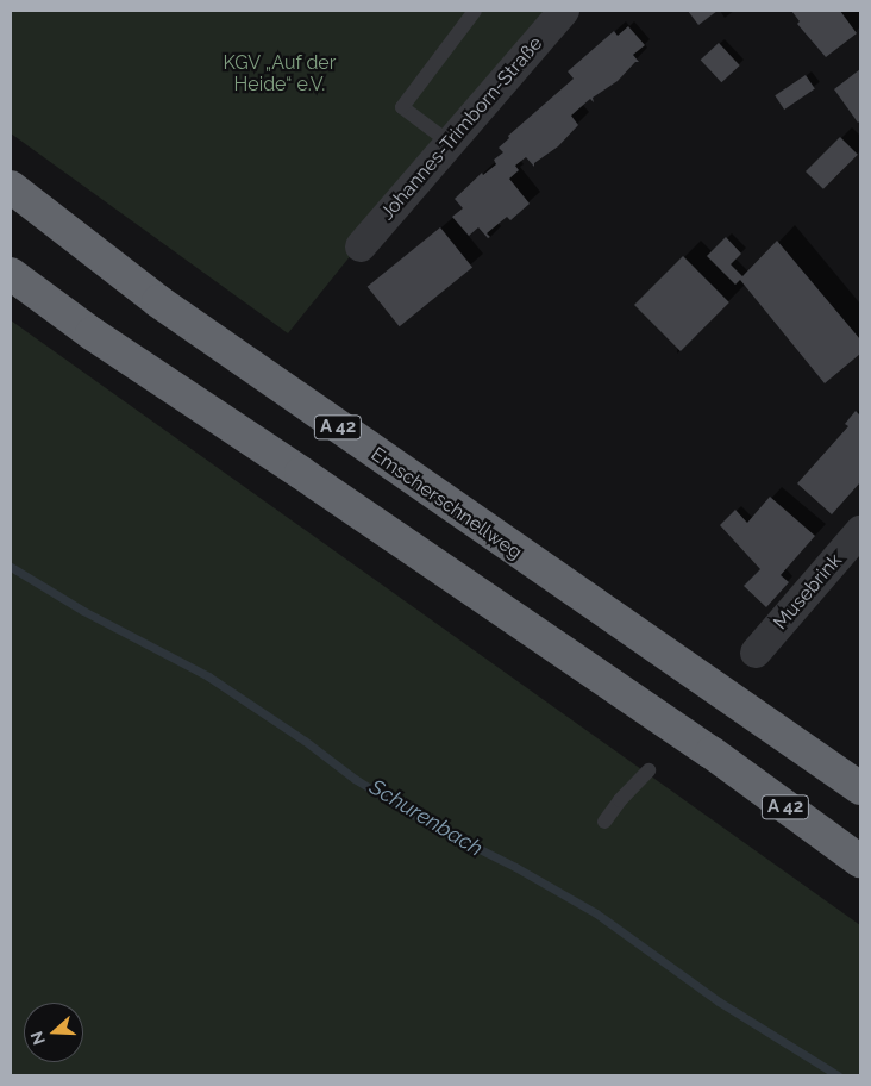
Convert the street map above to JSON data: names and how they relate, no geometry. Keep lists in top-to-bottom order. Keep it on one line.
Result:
{"streets":{"highway":["A 42","Emscherschnellweg"],"street":["Johannes-Trimborn-Straße","Musebrink"]},"water":["Schurenbach"],"parks":["KGV „Auf der Heide“ e.V."],"north":"left"}
